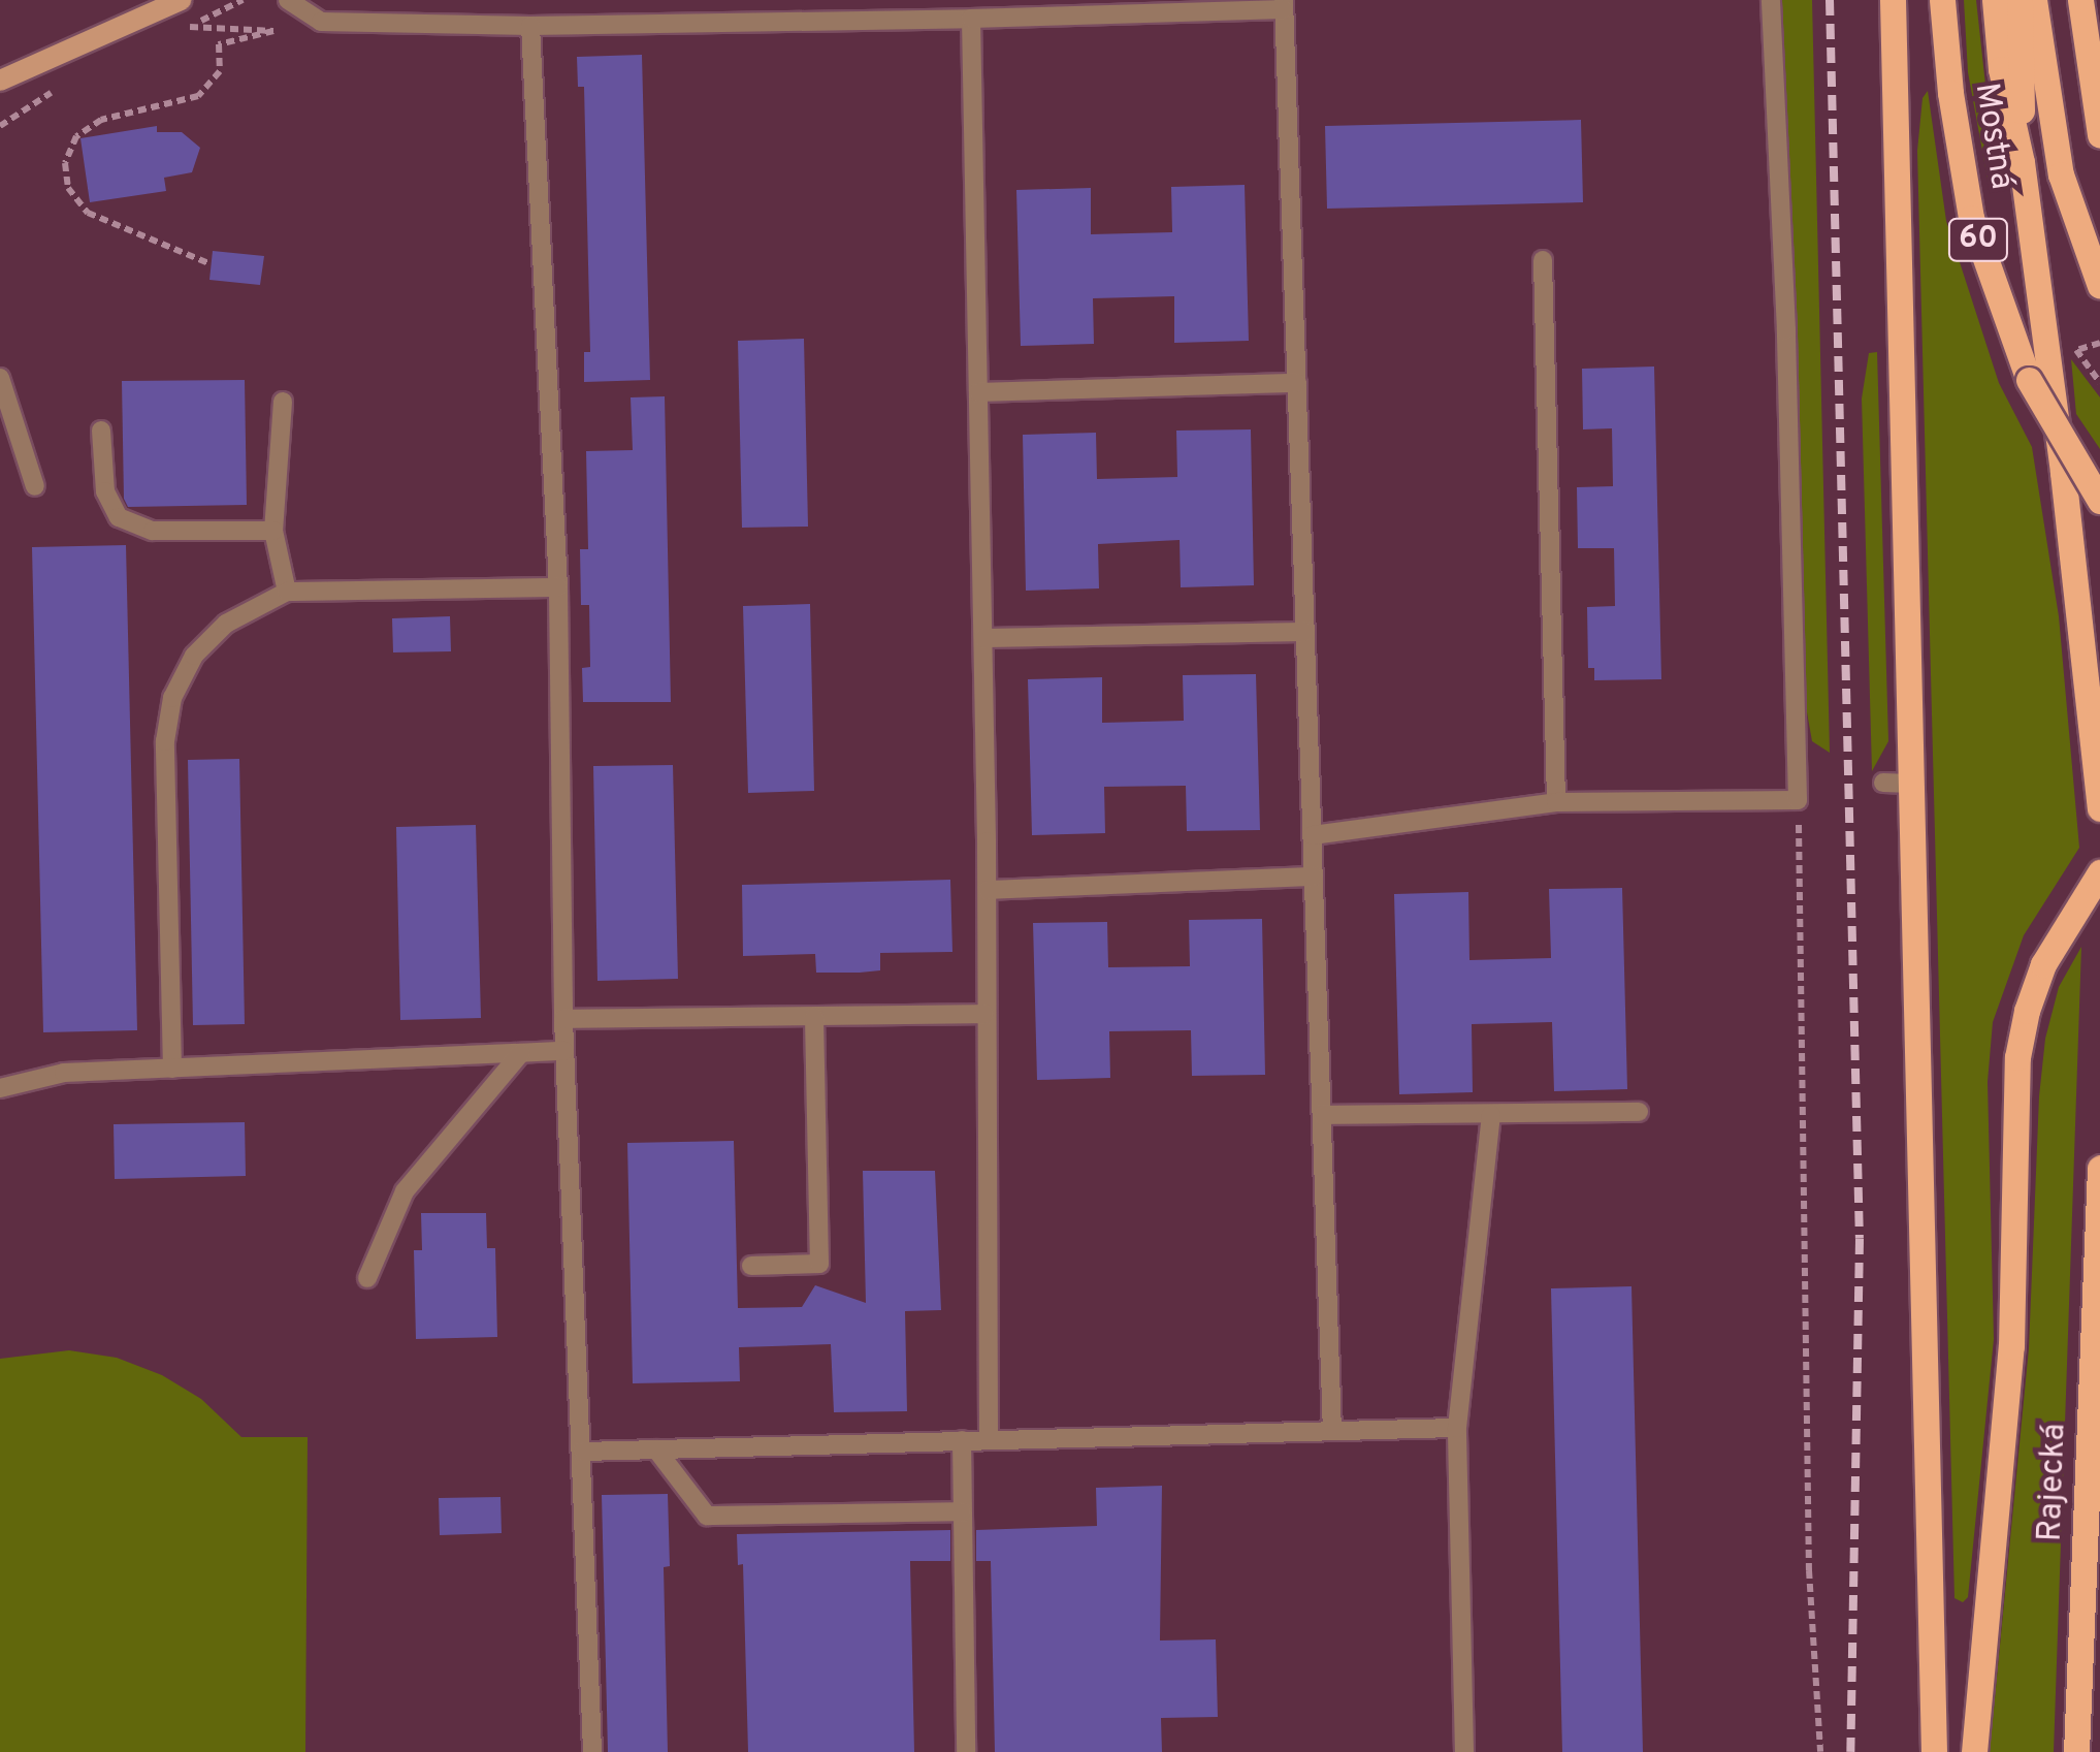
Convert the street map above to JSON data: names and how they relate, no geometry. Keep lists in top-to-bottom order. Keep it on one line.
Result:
{"streets":{"main road":["Mostná","60","Rajecká"]}}
